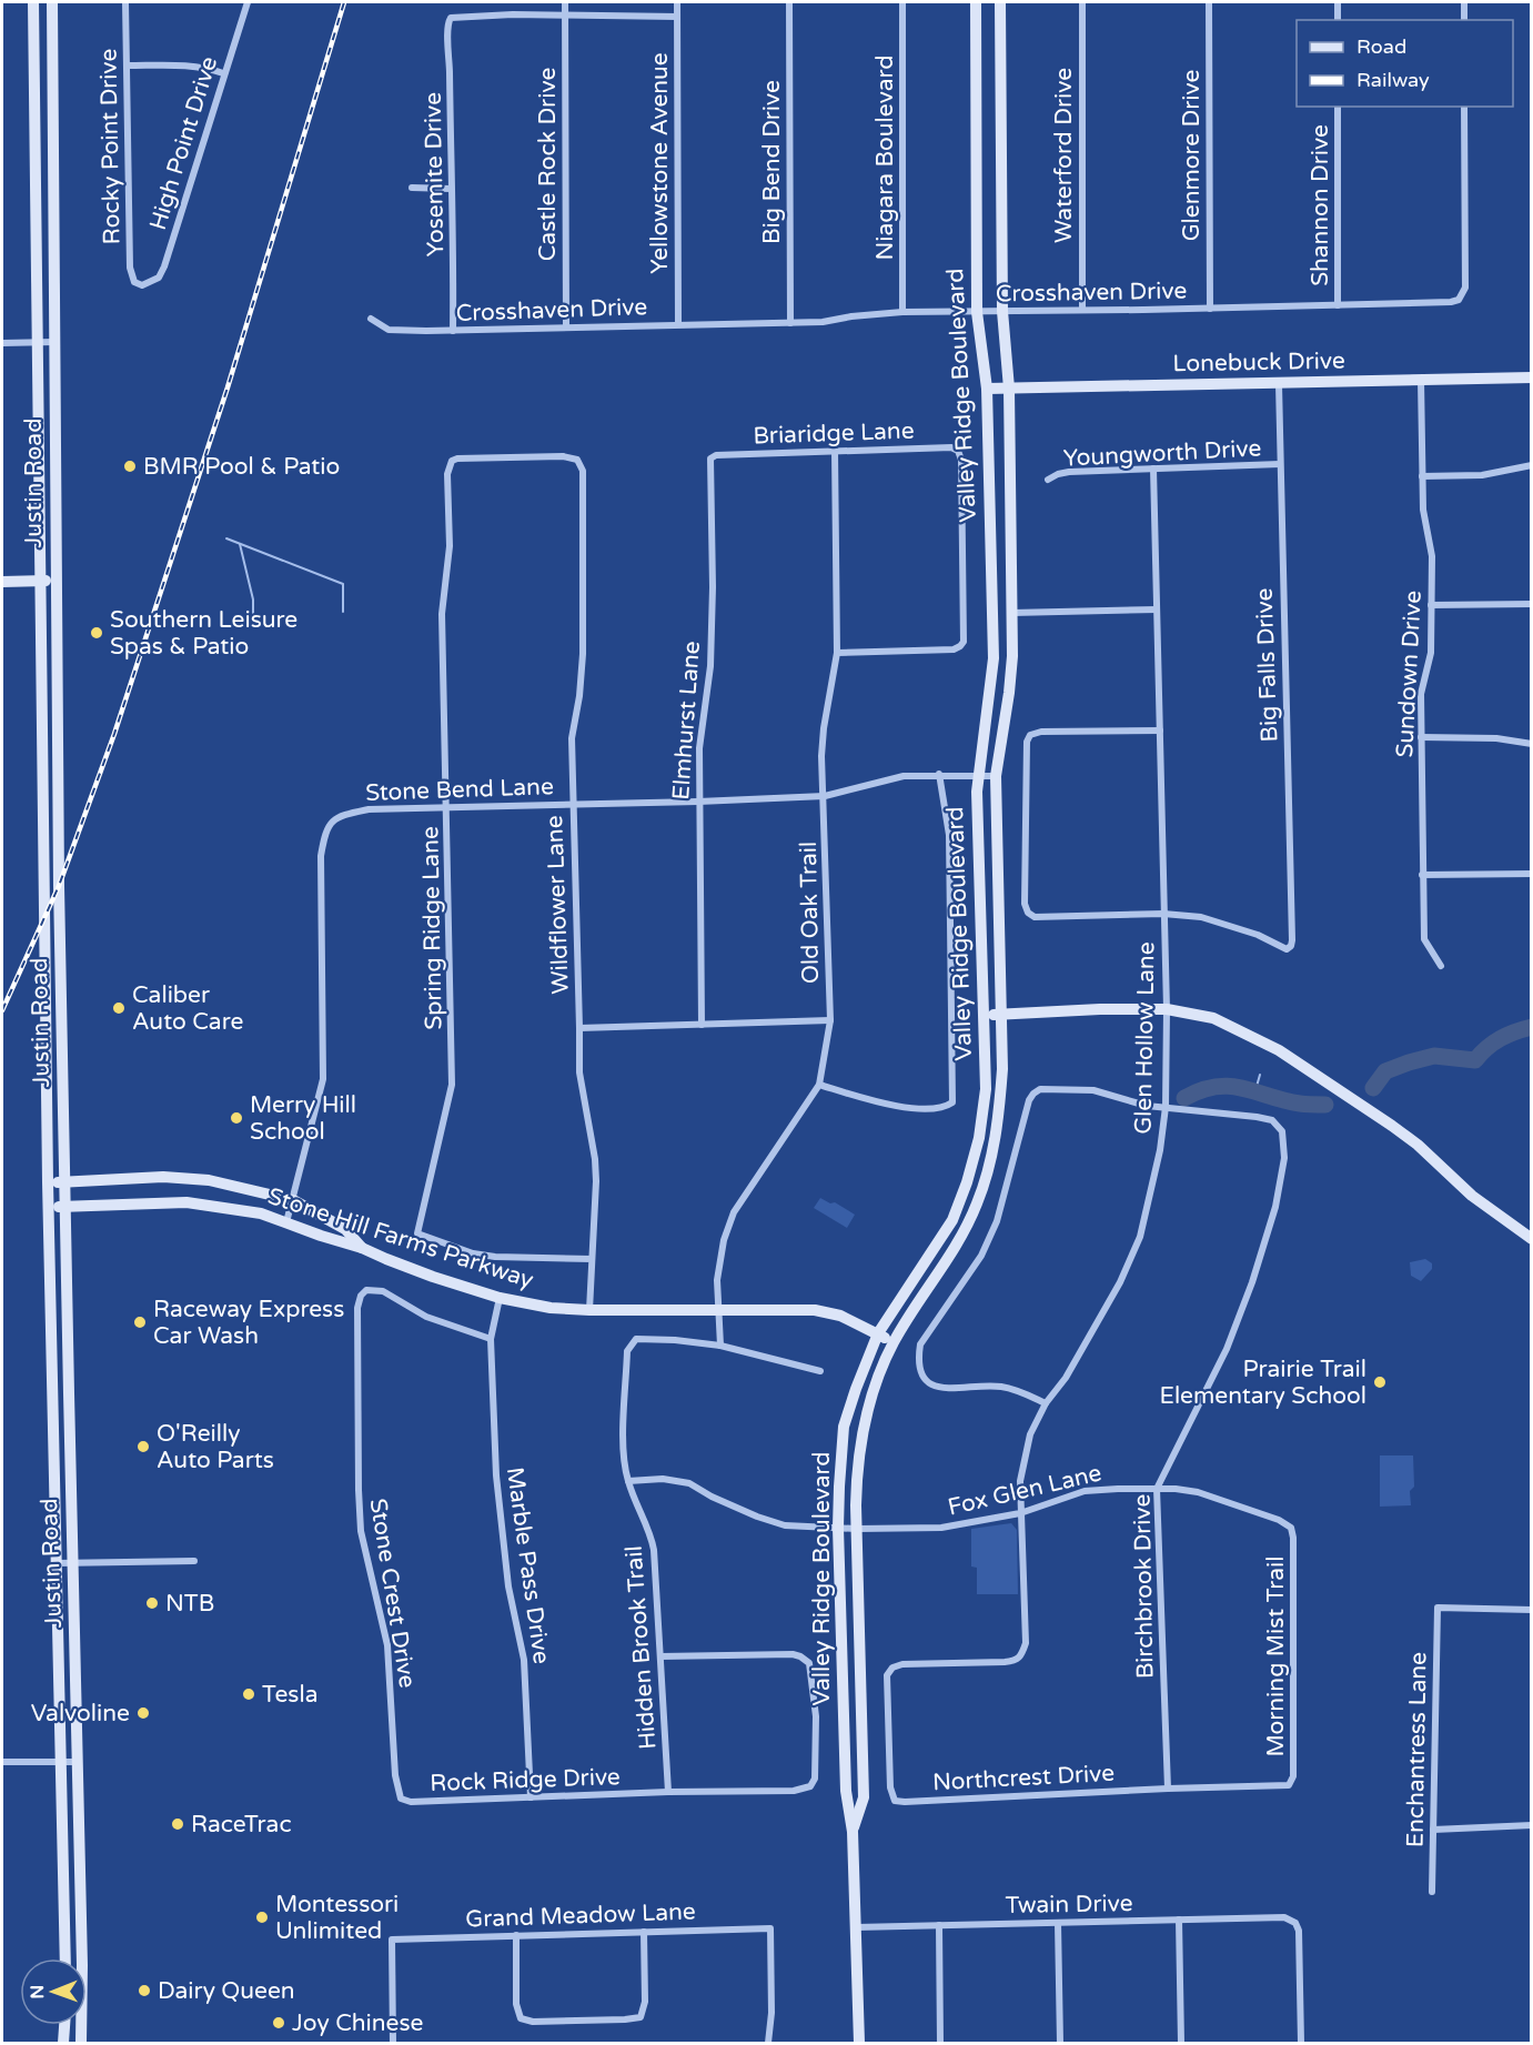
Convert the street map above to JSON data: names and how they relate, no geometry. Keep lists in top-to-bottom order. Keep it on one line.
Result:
{"streets":{"main road":["Lonebuck Drive","Valley Ridge Boulevard","Justin Road","Stone Hill Farms Parkway"],"street":["High Point Drive","Rocky Point Drive","Waterford Drive","Glenmore Drive","Niagara Boulevard","Big Bend Drive","Yellowstone Avenue","Castle Rock Drive","Yosemite Drive","Shannon Drive","Crosshaven Drive","Briaridge Lane","Youngworth Drive","Big Falls Drive","Sundown Drive","Elmhurst Lane","Stone Bend Lane","Wildflower Lane","Old Oak Trail","Spring Ridge Lane","Glen Hollow Lane","Fox Glen Lane","Marble Pass Drive","Birchbrook Drive","Stone Crest Drive","Hidden Brook Trail","Morning Mist Trail","Enchantress Lane","Northcrest Drive","Rock Ridge Drive","Twain Drive","Grand Meadow Lane"]},"crossings":[["High Point Drive","Rocky Point Drive"],["Waterford Drive","Crosshaven Drive"],["Glenmore Drive","Crosshaven Drive"],["Niagara Boulevard","Crosshaven Drive"],["Big Bend Drive","Crosshaven Drive"],["Yellowstone Avenue","Crosshaven Drive"],["Castle Rock Drive","Yosemite Drive"],["Castle Rock Drive","Crosshaven Drive"],["Yosemite Drive","Crosshaven Drive"],["Shannon Drive","Crosshaven Drive"],["Crosshaven Drive","Valley Ridge Boulevard"],["Lonebuck Drive","Valley Ridge Boulevard"],["Lonebuck Drive","Big Falls Drive"],["Lonebuck Drive","Sundown Drive"],["Valley Ridge Boulevard","Stone Bend Lane"],["Valley Ridge Boulevard","Stone Hill Farms Parkway"],["Valley Ridge Boulevard","Fox Glen Lane"],["Valley Ridge Boulevard","Twain Drive"],["Briaridge Lane","Elmhurst Lane"],["Briaridge Lane","Old Oak Trail"],["Youngworth Drive","Big Falls Drive"],["Youngworth Drive","Glen Hollow Lane"],["Justin Road","Stone Hill Farms Parkway"],["Big Falls Drive","Glen Hollow Lane"],["Elmhurst Lane","Stone Bend Lane"],["Stone Bend Lane","Wildflower Lane"],["Stone Bend Lane","Old Oak Trail"],["Stone Bend Lane","Spring Ridge Lane"],["Stone Bend Lane","Stone Hill Farms Parkway"],["Wildflower Lane","Spring Ridge Lane"],["Wildflower Lane","Stone Hill Farms Parkway"],["Old Oak Trail","Stone Hill Farms Parkway"],["Old Oak Trail","Hidden Brook Trail"],["Glen Hollow Lane","Fox Glen Lane"],["Glen Hollow Lane","Birchbrook Drive"],["Glen Hollow Lane","Northcrest Drive"],["Stone Hill Farms Parkway","Marble Pass Drive"],["Fox Glen Lane","Birchbrook Drive"],["Fox Glen Lane","Hidden Brook Trail"],["Fox Glen Lane","Morning Mist Trail"],["Marble Pass Drive","Stone Crest Drive"],["Marble Pass Drive","Rock Ridge Drive"],["Birchbrook Drive","Northcrest Drive"],["Stone Crest Drive","Rock Ridge Drive"],["Hidden Brook Trail","Rock Ridge Drive"],["Morning Mist Trail","Northcrest Drive"]],"places":["BMR Pool & Patio","Southern Leisure Spas & Patio","Caliber Auto Care","Merry Hill School","Raceway Express Car Wash","Prairie Trail Elementary School","O'Reilly Auto Parts","NTB","Tesla","Valvoline","RaceTrac","Montessori Unlimited","Dairy Queen","Joy Chinese"],"legend":["Road","Railway"],"north":"left"}
